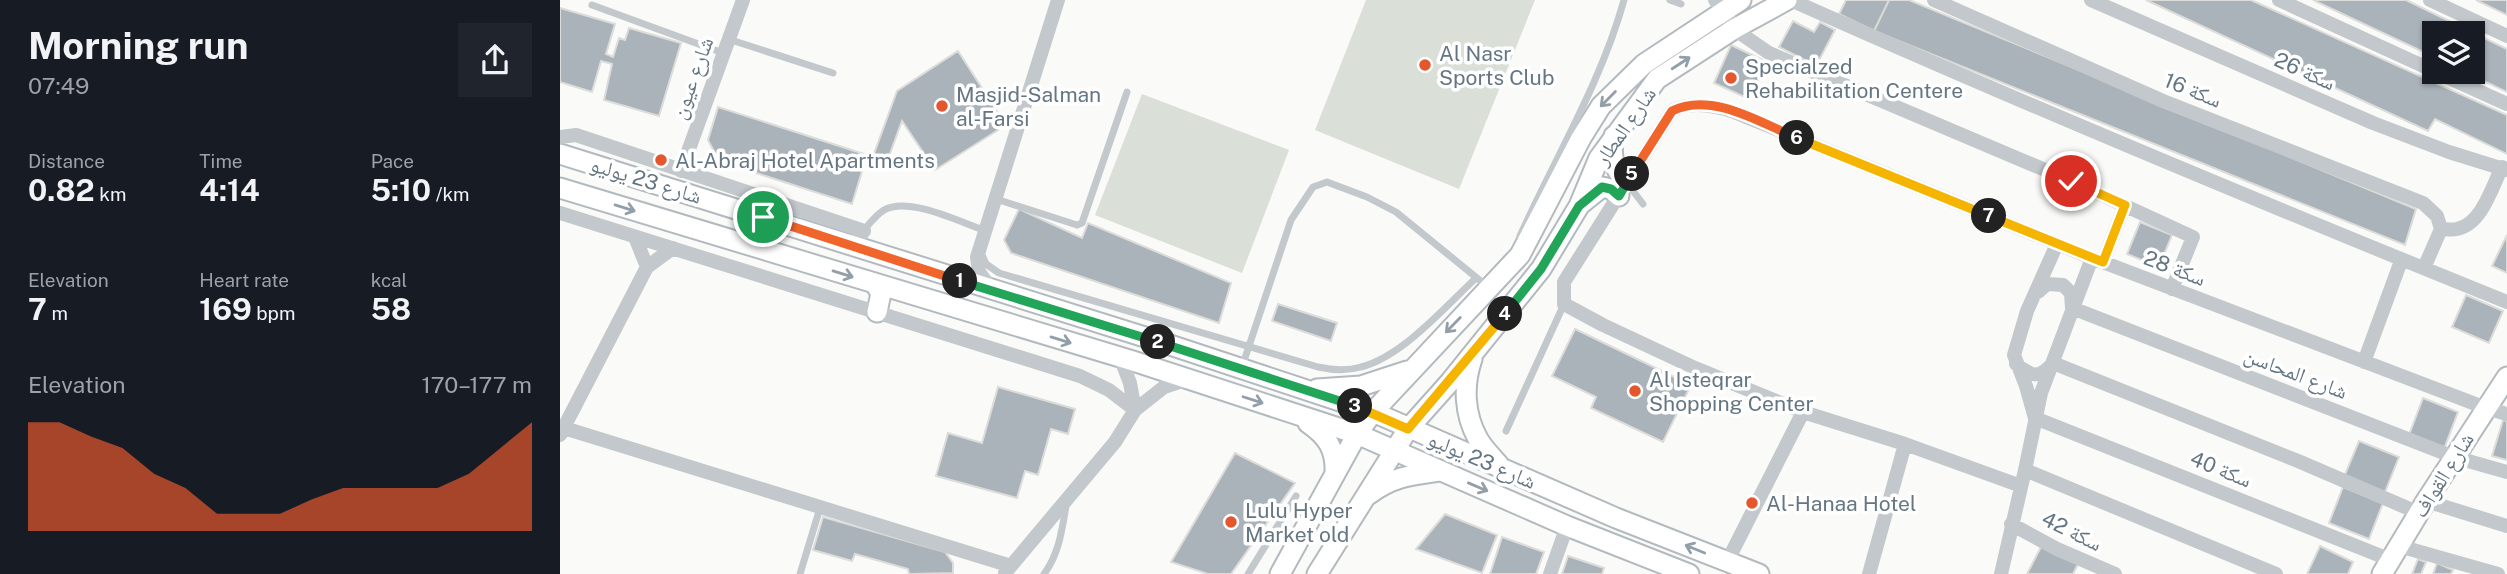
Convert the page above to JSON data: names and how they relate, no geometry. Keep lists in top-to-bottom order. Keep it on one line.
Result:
{"streets":{"main road":["شارع المطار","شارع 23 يوليو","شارع القواف"],"street":["سكة 26","شارع عيون","سكة 16","سكة 28","شارع المحاسن","سكة 40","سكة 42"]},"crossings":[["شارع المطار","شارع 23 يوليو"],["سكة 28","شارع القواف"],["شارع المحاسن","شارع القواف"],["سكة 40","شارع القواف"]],"places":["Al Nasr Sports Club","Specialzed Rehabilitation Centere","Masjid-Salman al-Farsi","Al-Abraj Hotel Apartments","Al Isteqrar Shopping Center","Al-Hanaa Hotel","Lulu Hyper Market old"],"page":{"heading":["Morning run","07:49"],"stats":[["Distance","0.82 km"],["Time","4:14"],["Pace","5:10 /km"],["Elevation","7 m"],["Heart rate","169 bpm"],["kcal","58"]],"pins":["6","5","7","1","4","2","3"],"chart":["Elevation","170–177 m"]}}
